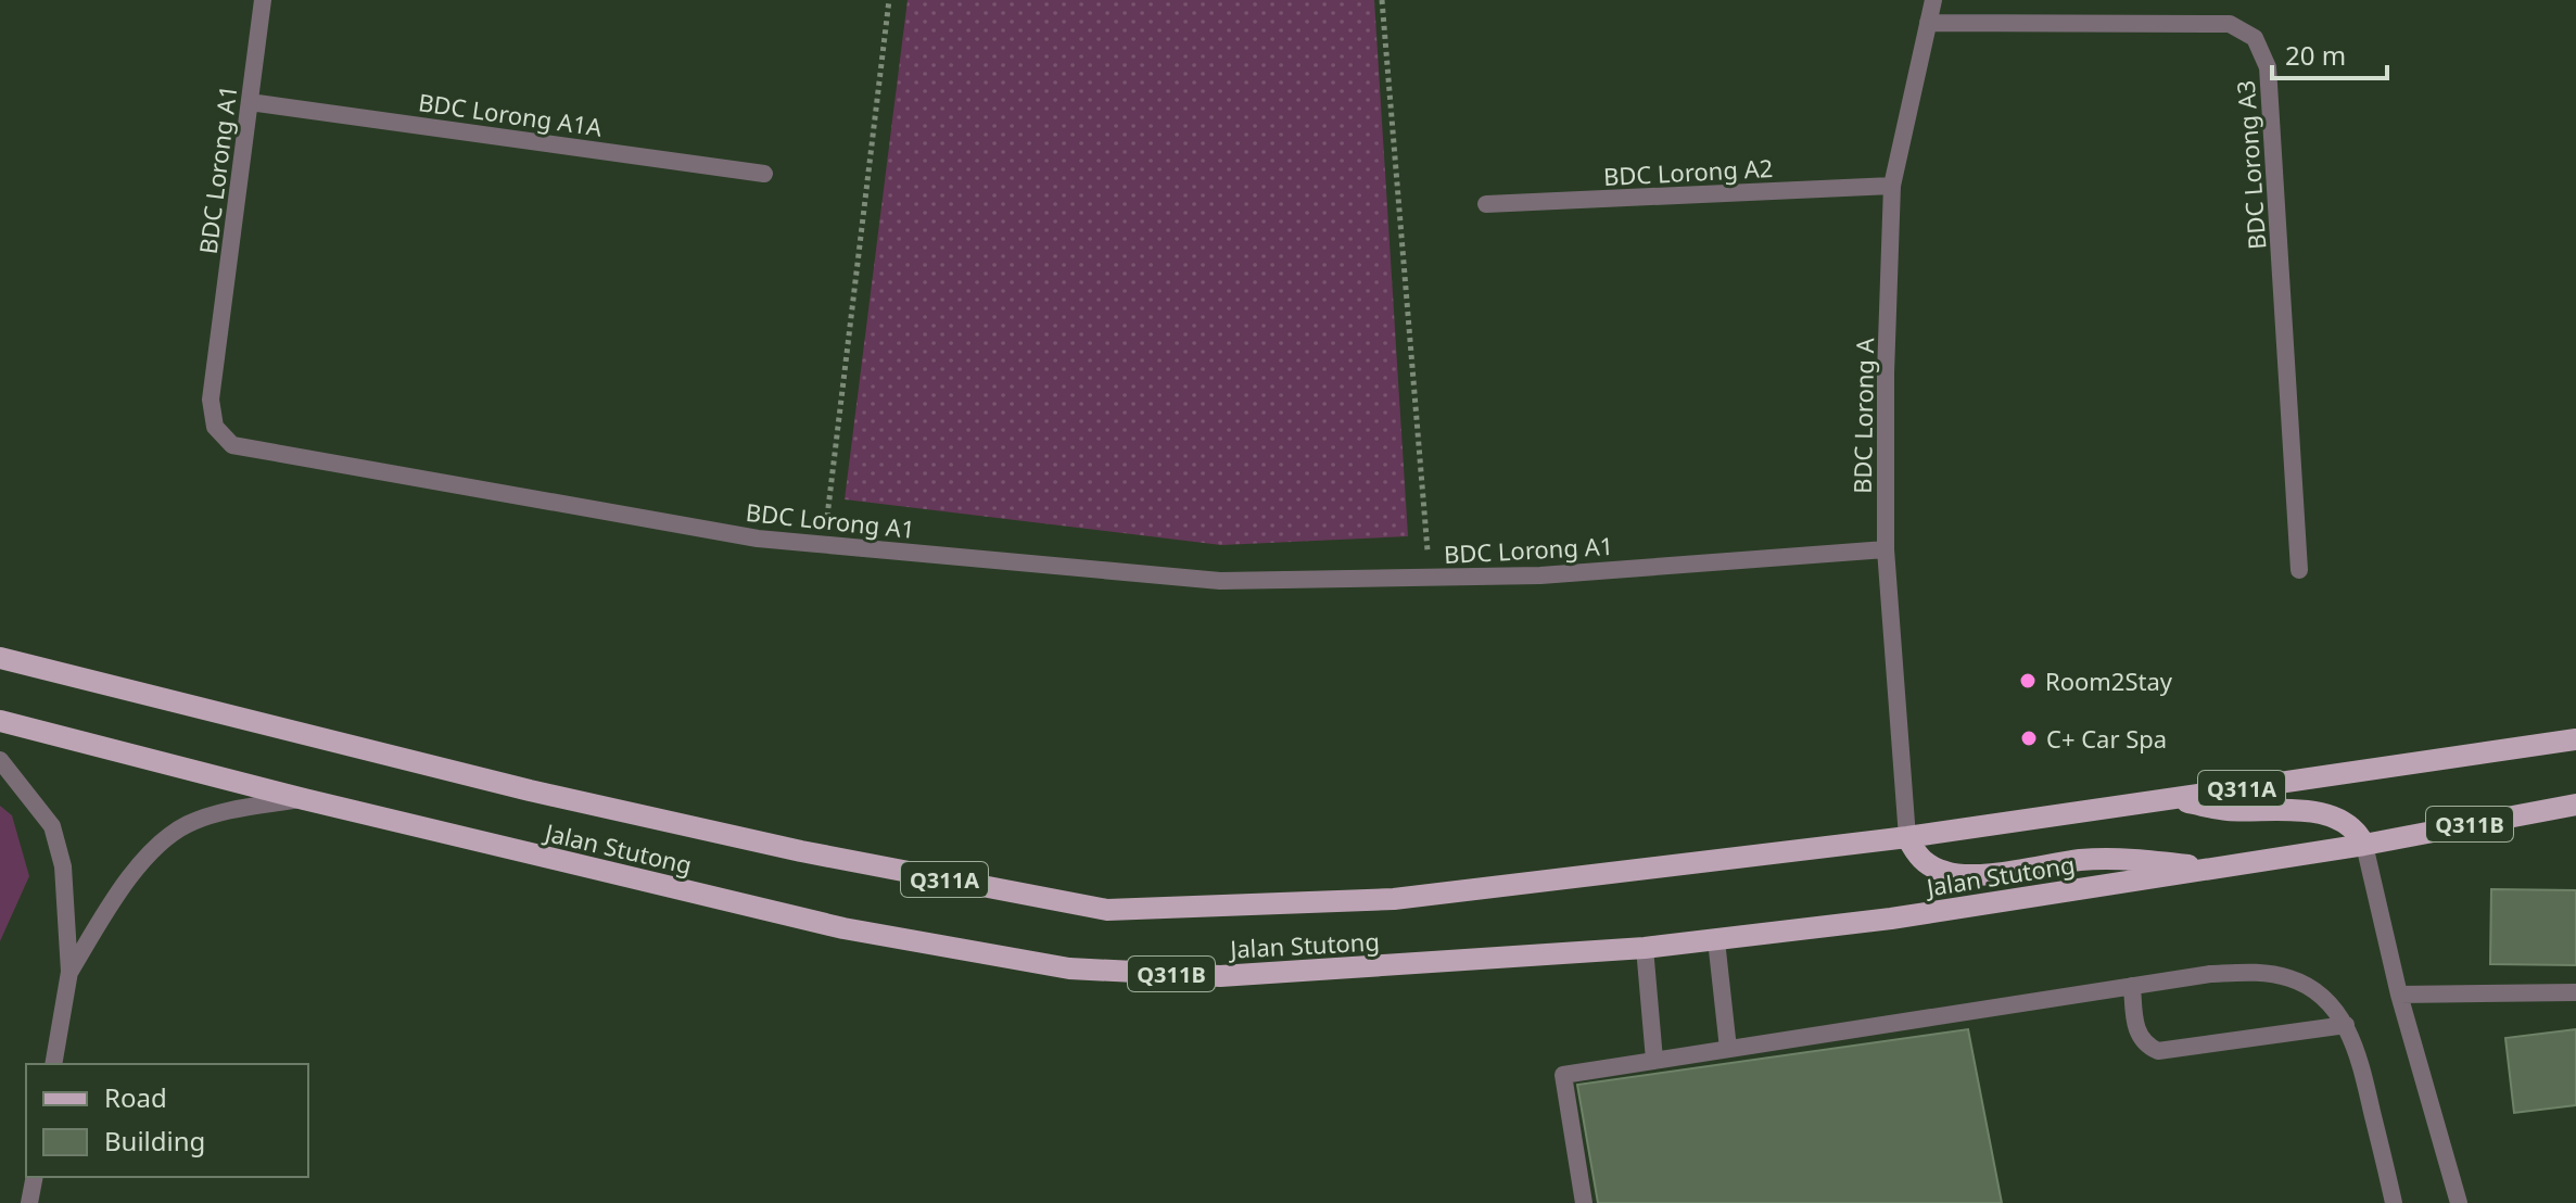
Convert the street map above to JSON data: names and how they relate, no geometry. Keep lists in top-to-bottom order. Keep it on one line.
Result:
{"streets":{"main road":["Q311A","Q311B","Jalan Stutong"],"street":["BDC Lorong A1A","BDC Lorong A3","BDC Lorong A1","BDC Lorong A2","BDC Lorong A"]},"crossings":[["BDC Lorong A1A","BDC Lorong A1"],["BDC Lorong A3","BDC Lorong A"],["BDC Lorong A1","BDC Lorong A"],["BDC Lorong A2","BDC Lorong A"],["BDC Lorong A","Jalan Stutong"]],"places":["Room2Stay","C+ Car Spa"],"legend":["Road","Building"],"scale_bar":"20 m"}
